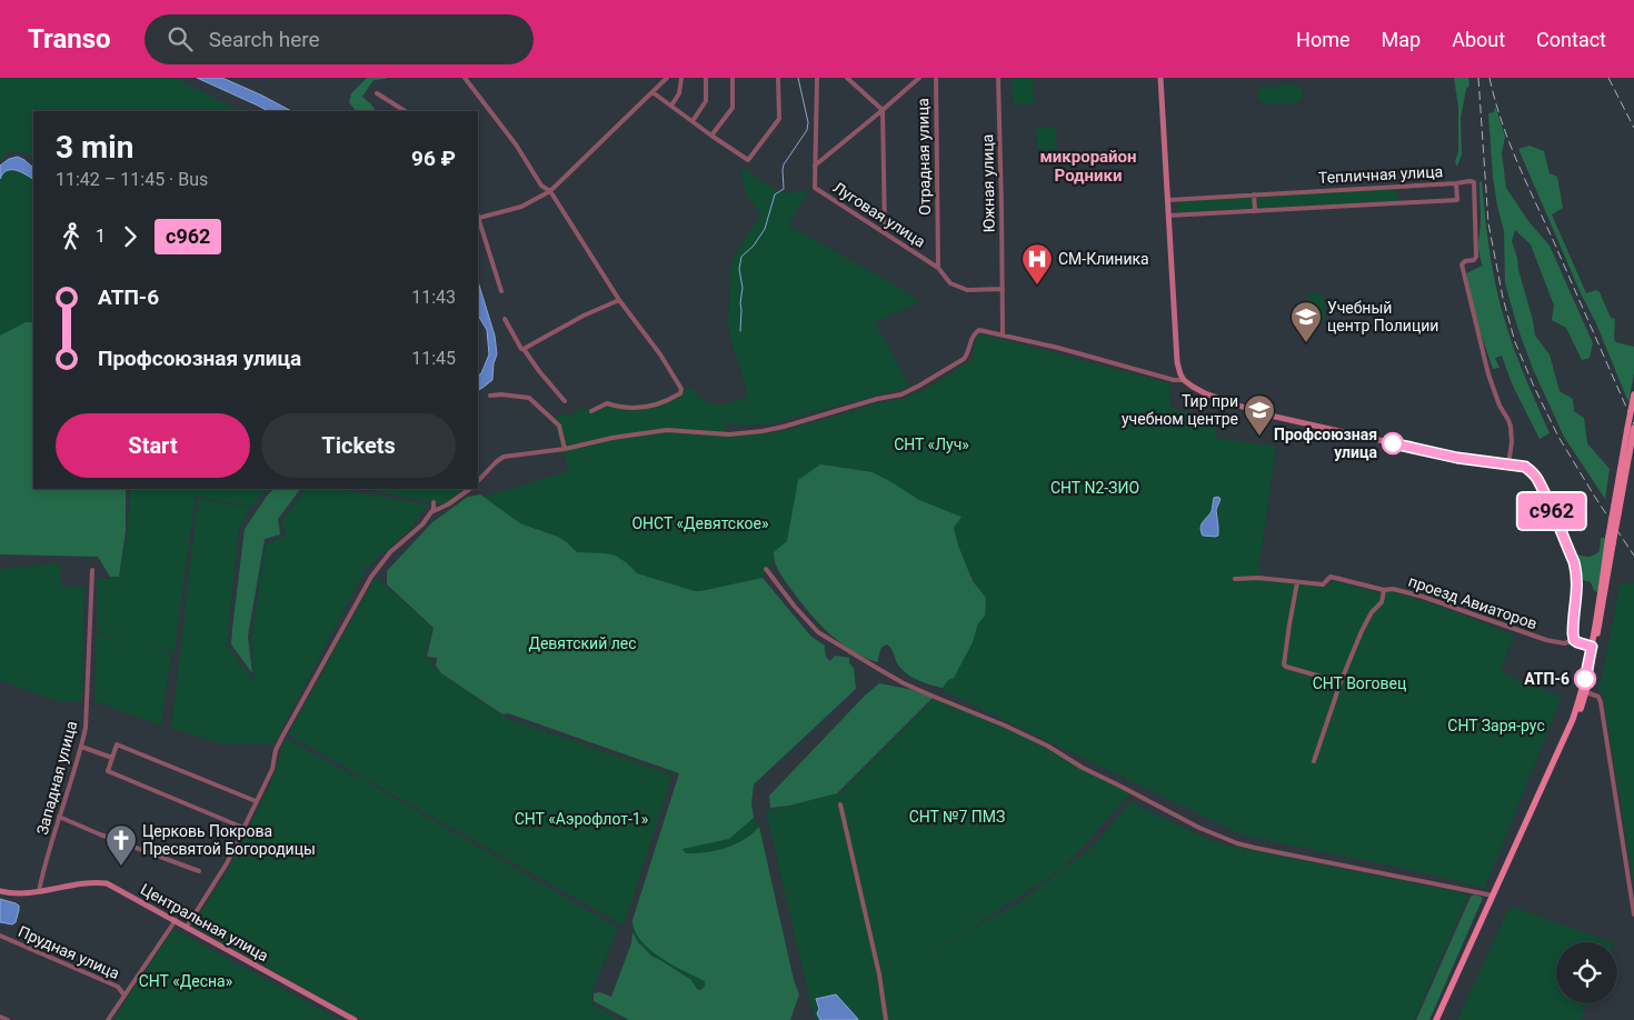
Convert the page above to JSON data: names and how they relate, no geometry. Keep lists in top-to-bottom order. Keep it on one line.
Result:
{"streets":{"main road":["Центральная улица"],"street":["Отрадная улица","Тепличная улица","Южная улица","Луговая улица","проезд Авиаторов","Западная улица","Прудная улица"]},"crossings":[["Отрадная улица","Луговая улица"],["Южная улица","Луговая улица"],["Западная улица","Центральная улица"]],"districts":["микрорайон Родники"],"parks":["СНТ «Луч»","СНТ N2-ЗИО","ОНСТ «Девятское»","Девятский лес","СНТ Воговец","СНТ Заря-рус","СНТ №7 ПМЗ","СНТ «Аэрофлот-1»","СНТ «Десна»"],"places":{"hospital":["СМ-Клиника"],"school or university":["Учебный центр Полиции","Тир при учебном центре"],"other":["Профсоюзная улица","АТП-6"],"church":["Церковь Покрова Пресвятой Богородицы"]},"lines":["bus line с962"],"page":{"header":"Transo","search":"Search here","nav":["Home","Map","About","Contact"],"on_map":"с962","heading":["3 min","11:42 – 11:45 · Bus","96 ₽"],"legs":["1","с962"],"list":[{"name":"АТП-6","value":"11:43"},{"name":"Профсоюзная улица","value":"11:45"}],"buttons":["Start","Tickets"]}}
